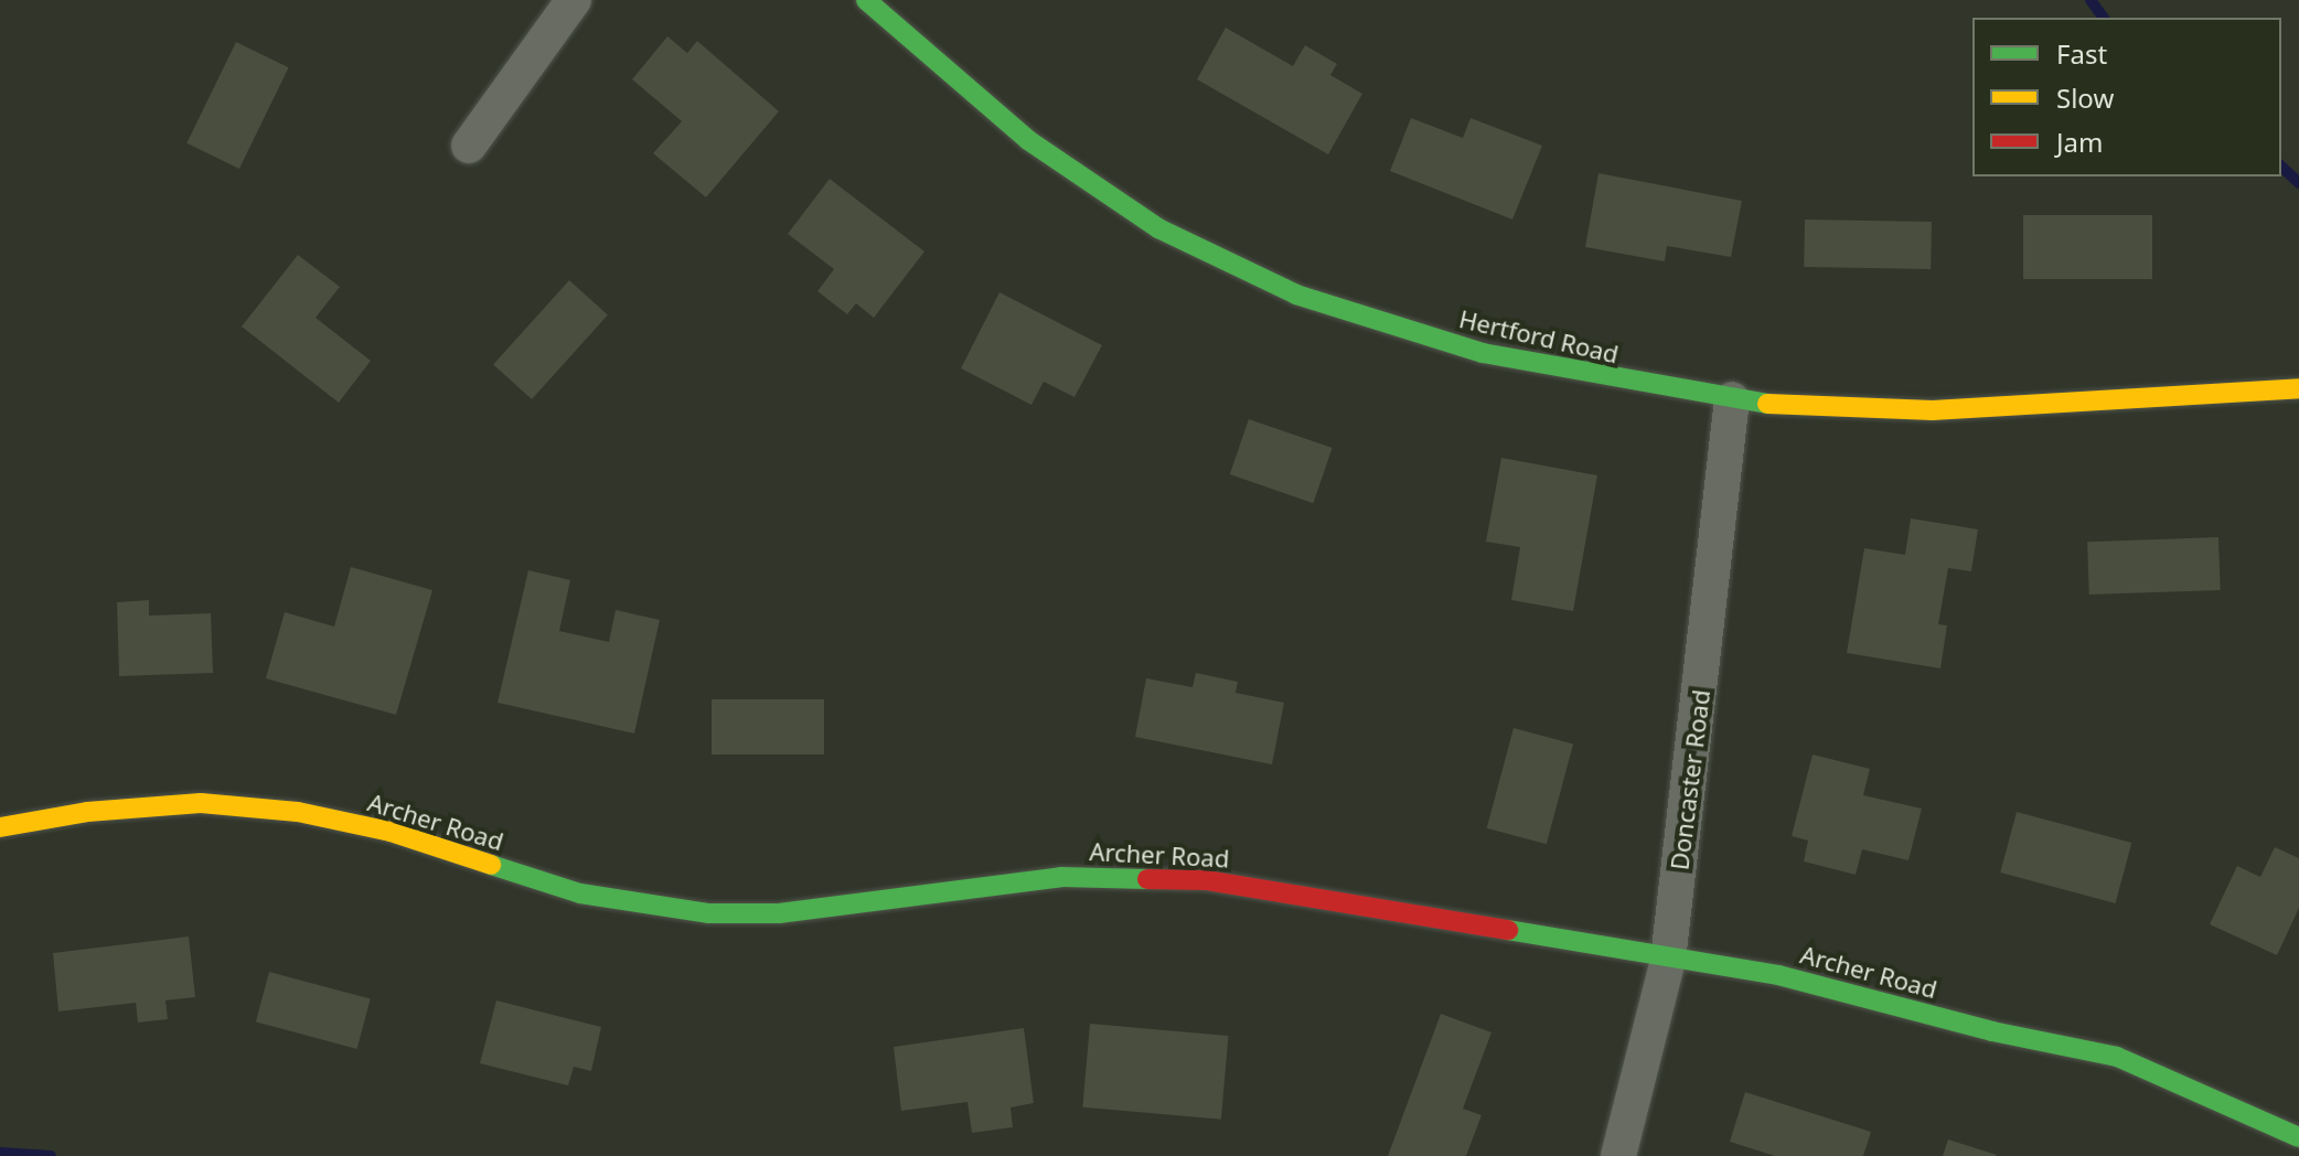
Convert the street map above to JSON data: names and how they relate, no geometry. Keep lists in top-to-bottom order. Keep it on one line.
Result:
{"streets":{"street":["Hertford Road","Doncaster Road","Archer Road"]},"crossings":[["Hertford Road","Doncaster Road"],["Doncaster Road","Archer Road"]],"legend":["Fast","Slow","Jam"]}
